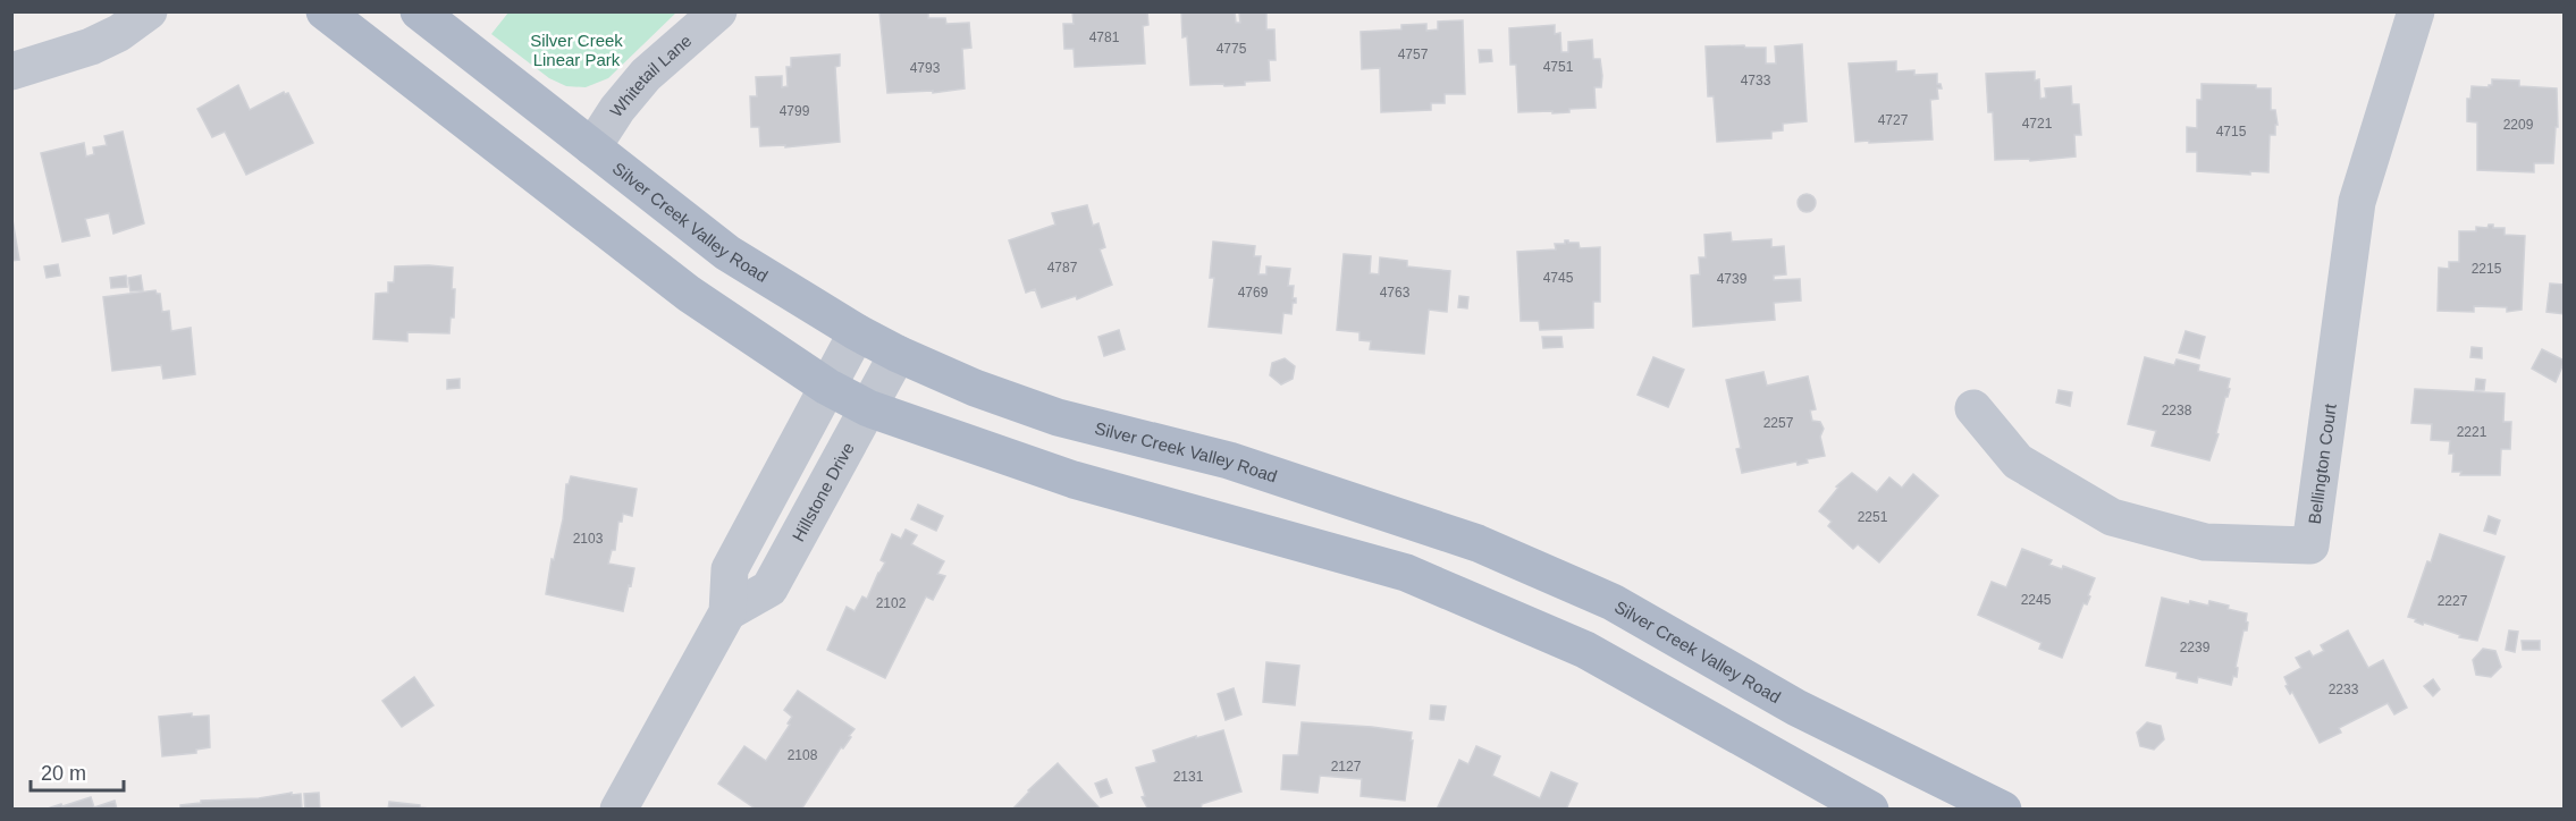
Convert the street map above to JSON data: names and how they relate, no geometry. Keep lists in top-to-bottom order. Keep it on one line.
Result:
{"streets":{"main road":["Silver Creek Valley Road"],"street":["Whitetail Lane","Bellington Court","Hillstone Drive"]},"crossings":[["Whitetail Lane","Silver Creek Valley Road"],["Silver Creek Valley Road","Hillstone Drive"]],"parks":["Silver Creek Linear Park"],"house_numbers":["4781","4775","4757","4751","4793","4733","4799","4727","4721","2209","4715","4787","2215","4745","4739","4769","4763","2238","2257","2221","2251","2103","2245","2227","2102","2239","2233","2108","2127","2131"],"scale_bar":"20 m"}
